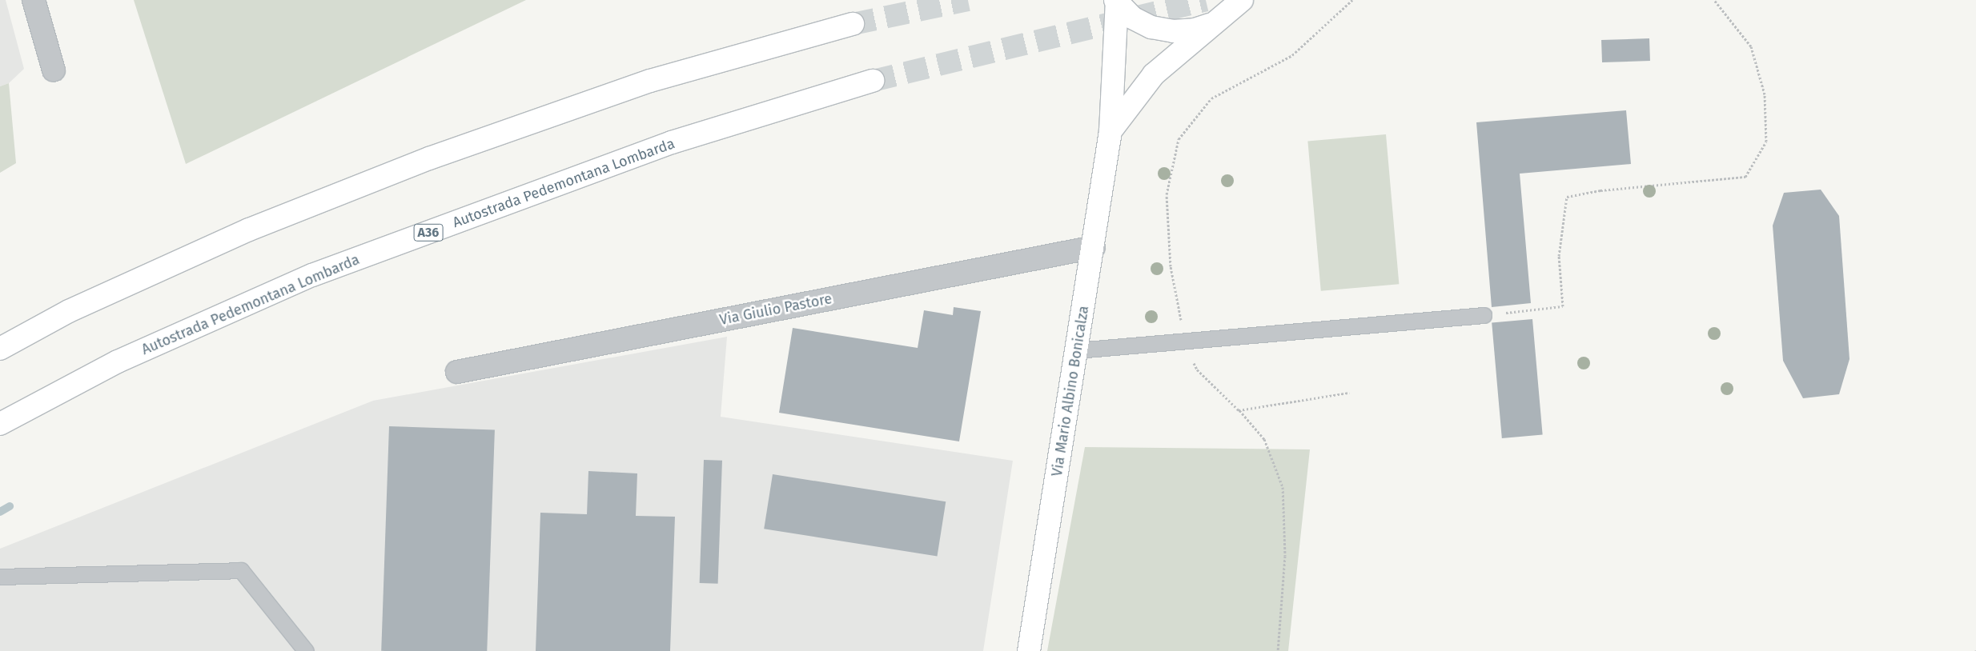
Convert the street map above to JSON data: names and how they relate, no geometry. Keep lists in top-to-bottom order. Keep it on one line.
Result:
{"streets":{"main road":["Autostrada Pedemontana Lombarda","A36","Via Mario Albino Bonicalza"],"street":["Via Giulio Pastore"]},"crossings":[["Via Giulio Pastore","Via Mario Albino Bonicalza"]]}
